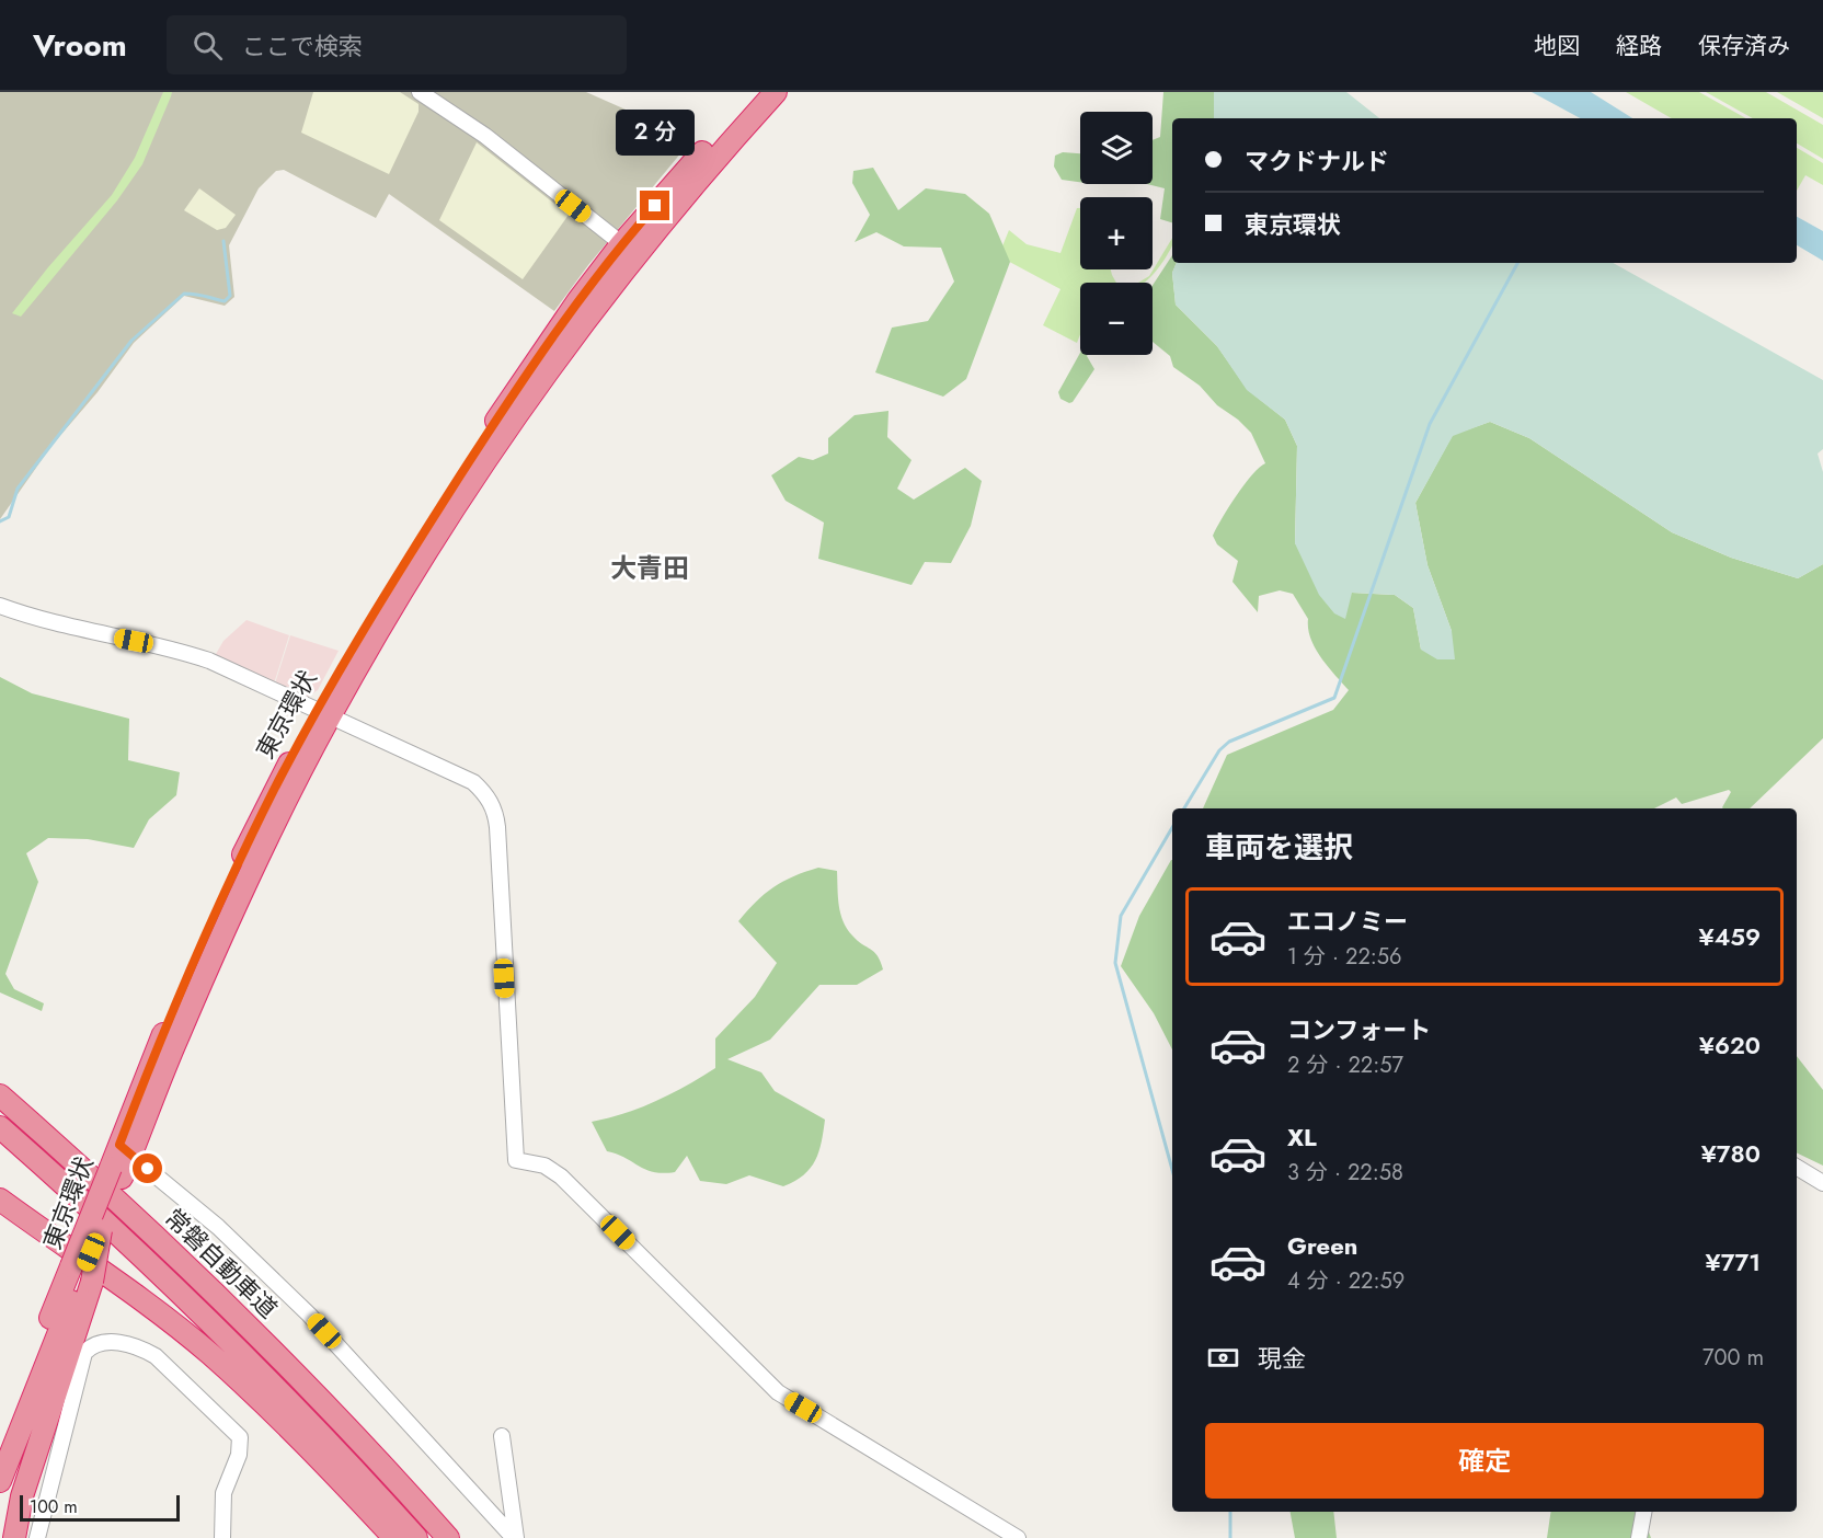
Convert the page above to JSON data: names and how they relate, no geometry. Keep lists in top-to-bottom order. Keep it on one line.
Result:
{"streets":{"highway":["東京環状","常磐自動車道"]},"districts":["大青田"],"scale_bar":"100 m","page":{"header":"Vroom","search":"ここで検索","nav":["地図","経路","保存済み"],"bubble":"2 分","map_buttons":["+","−"],"banner":["マクドナルド","東京環状"],"heading":"車両を選択","list":[{"name":"エコノミー","note":"1 分 · 22:56","value":"¥459"},{"name":"コンフォート","note":"2 分 · 22:57","value":"¥620"},{"name":"XL","note":"3 分 · 22:58","value":"¥780"},{"name":"Green","note":"4 分 · 22:59","value":"¥771"}],"pay":["現金","700 m"],"buttons":"確定","scale":"100 m"}}
